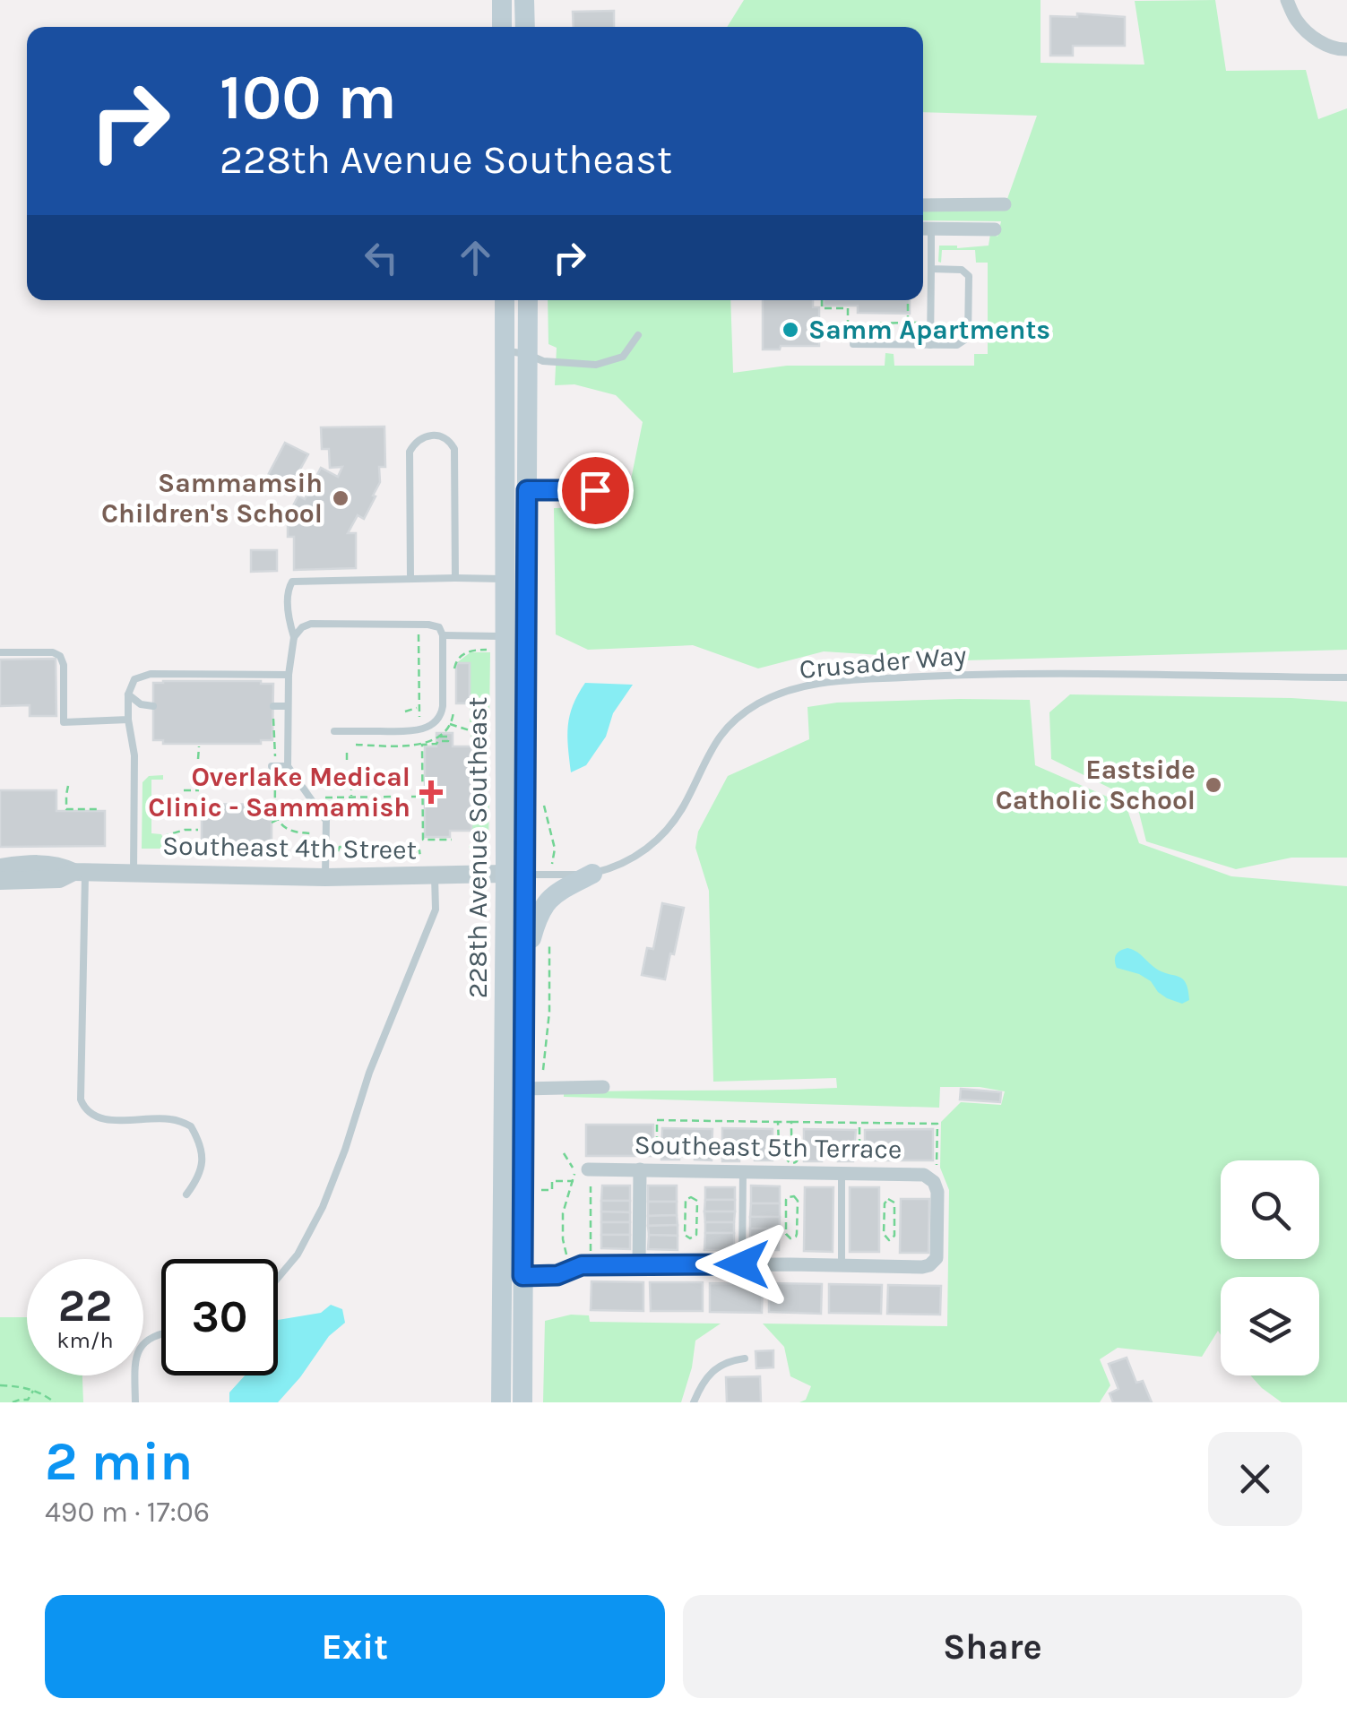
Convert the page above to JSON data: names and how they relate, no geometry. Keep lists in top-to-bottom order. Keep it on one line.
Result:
{"streets":{"main road":["228th Avenue Southeast"],"street":["Southeast 4th Street","Southeast 5th Terrace"],"lane":["Crusader Way"]},"crossings":[["Crusader Way","Southeast 4th Street"],["Crusader Way","228th Avenue Southeast"],["Southeast 4th Street","228th Avenue Southeast"]],"places":{"other":["Samm Apartments","Sammamsih Children's School","Eastside Catholic School"],"health":["Overlake Medical Clinic - Sammamish"]},"page":{"turn":["100 m","228th Avenue Southeast"],"speed":"22 km/h","limit":"30","heading":["2 min","490 m · 17:06"],"buttons":["Exit","Share"]}}
